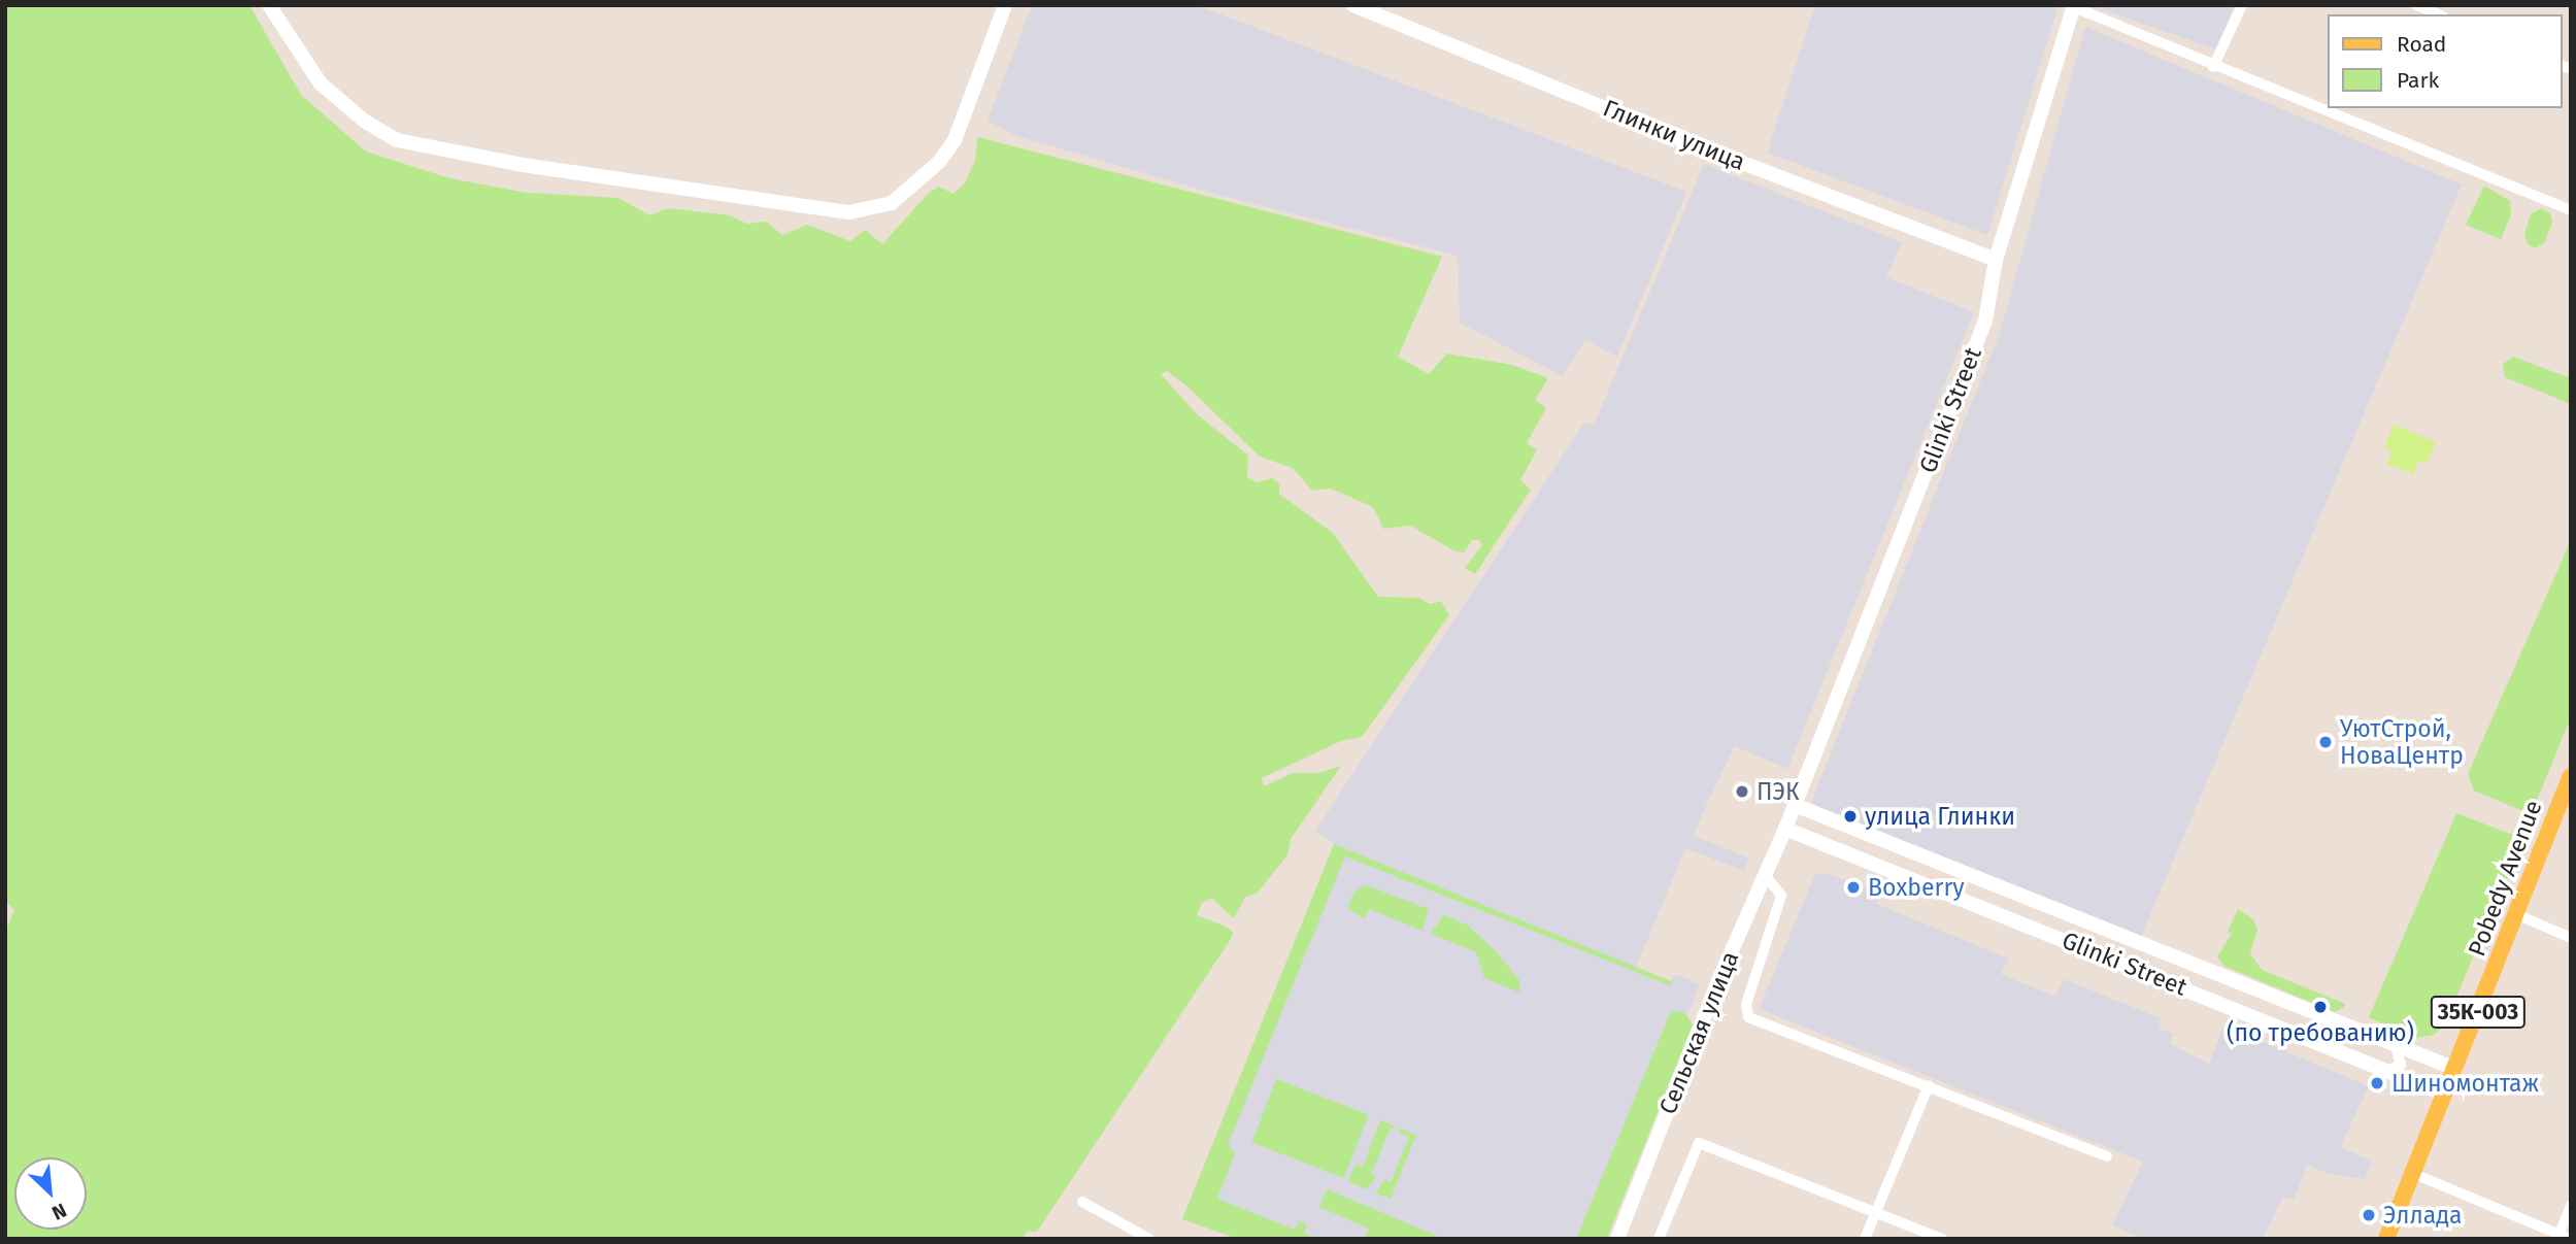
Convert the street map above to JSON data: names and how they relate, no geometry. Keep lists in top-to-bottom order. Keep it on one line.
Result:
{"streets":{"main road":["Глинки улица","Glinki Street","Pobedy Avenue","35К-003","Сельская улица"]},"crossings":[["Глинки улица","Glinki Street"],["Glinki Street","Pobedy Avenue"],["Glinki Street","Сельская улица"]],"places":["УютСтрой, НоваЦентр","ПЭК","улица Глинки","Boxberry","(по требованию)","Шиномонтаж","Эллада"],"legend":["Road","Park"],"north":"bottom right"}
